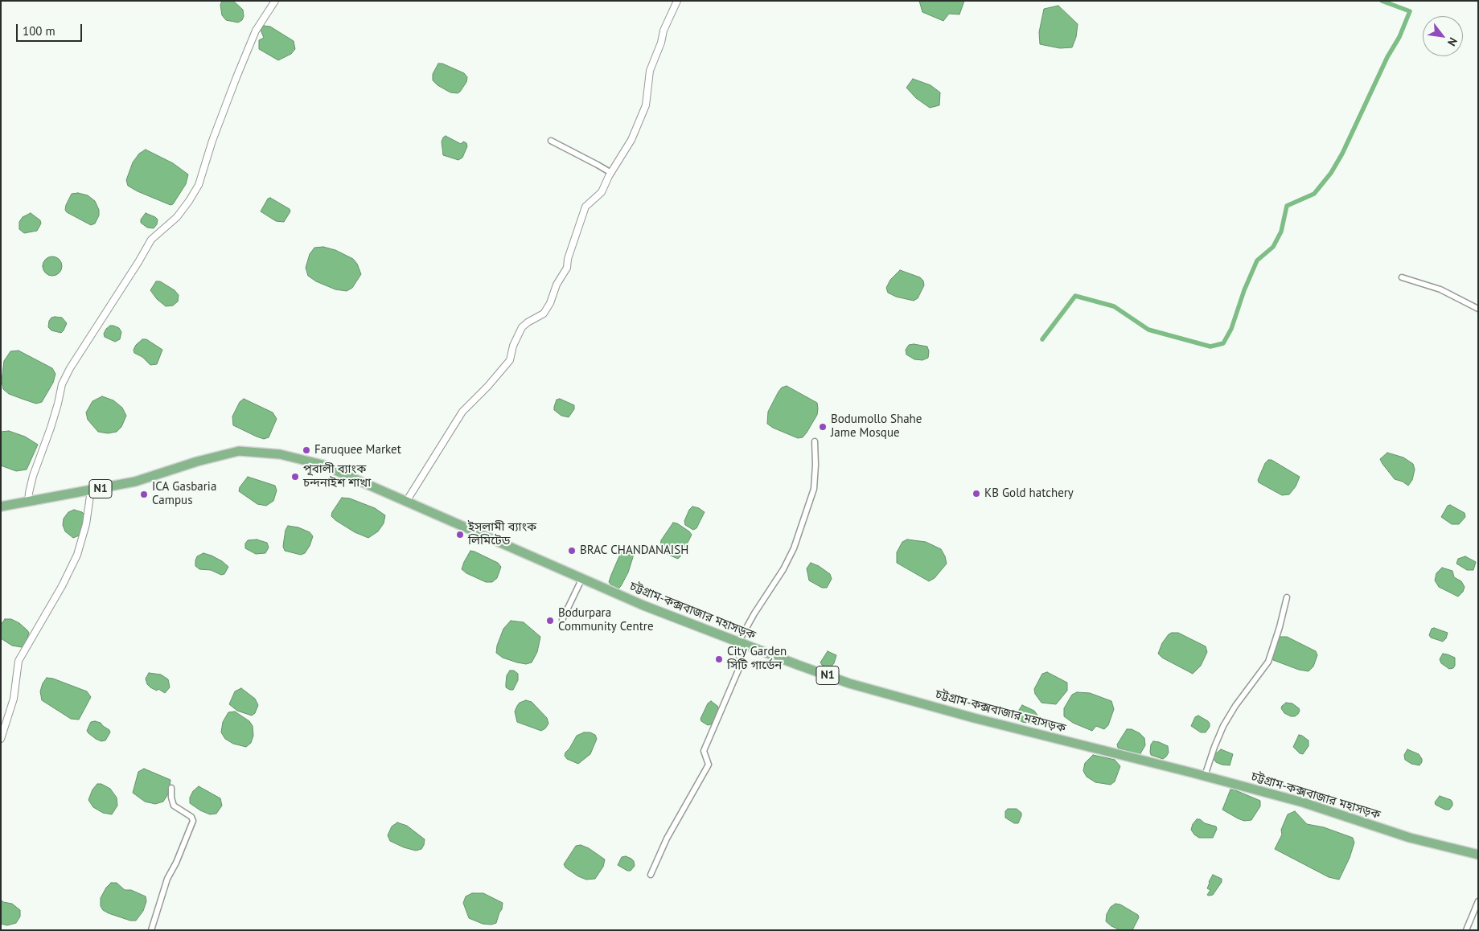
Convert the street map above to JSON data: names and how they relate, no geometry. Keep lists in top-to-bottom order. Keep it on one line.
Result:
{"streets":{"highway":["N1","চট্টগ্রাম-কক্সবাজার মহাসড়ক"]},"places":["Bodumollo Shahe Jame Mosque","Faruquee Market","পূবালী ব্যাংক চন্দনাইশ শাখা","KB Gold hatchery","ICA Gasbaria Campus","ইসলামী ব্যাংক লিমিটেড","BRAC CHANDANAISH","Bodurpara Community Centre","City Garden সিটি গার্ডেন"],"scale_bar":"100 m","north":"bottom right"}
